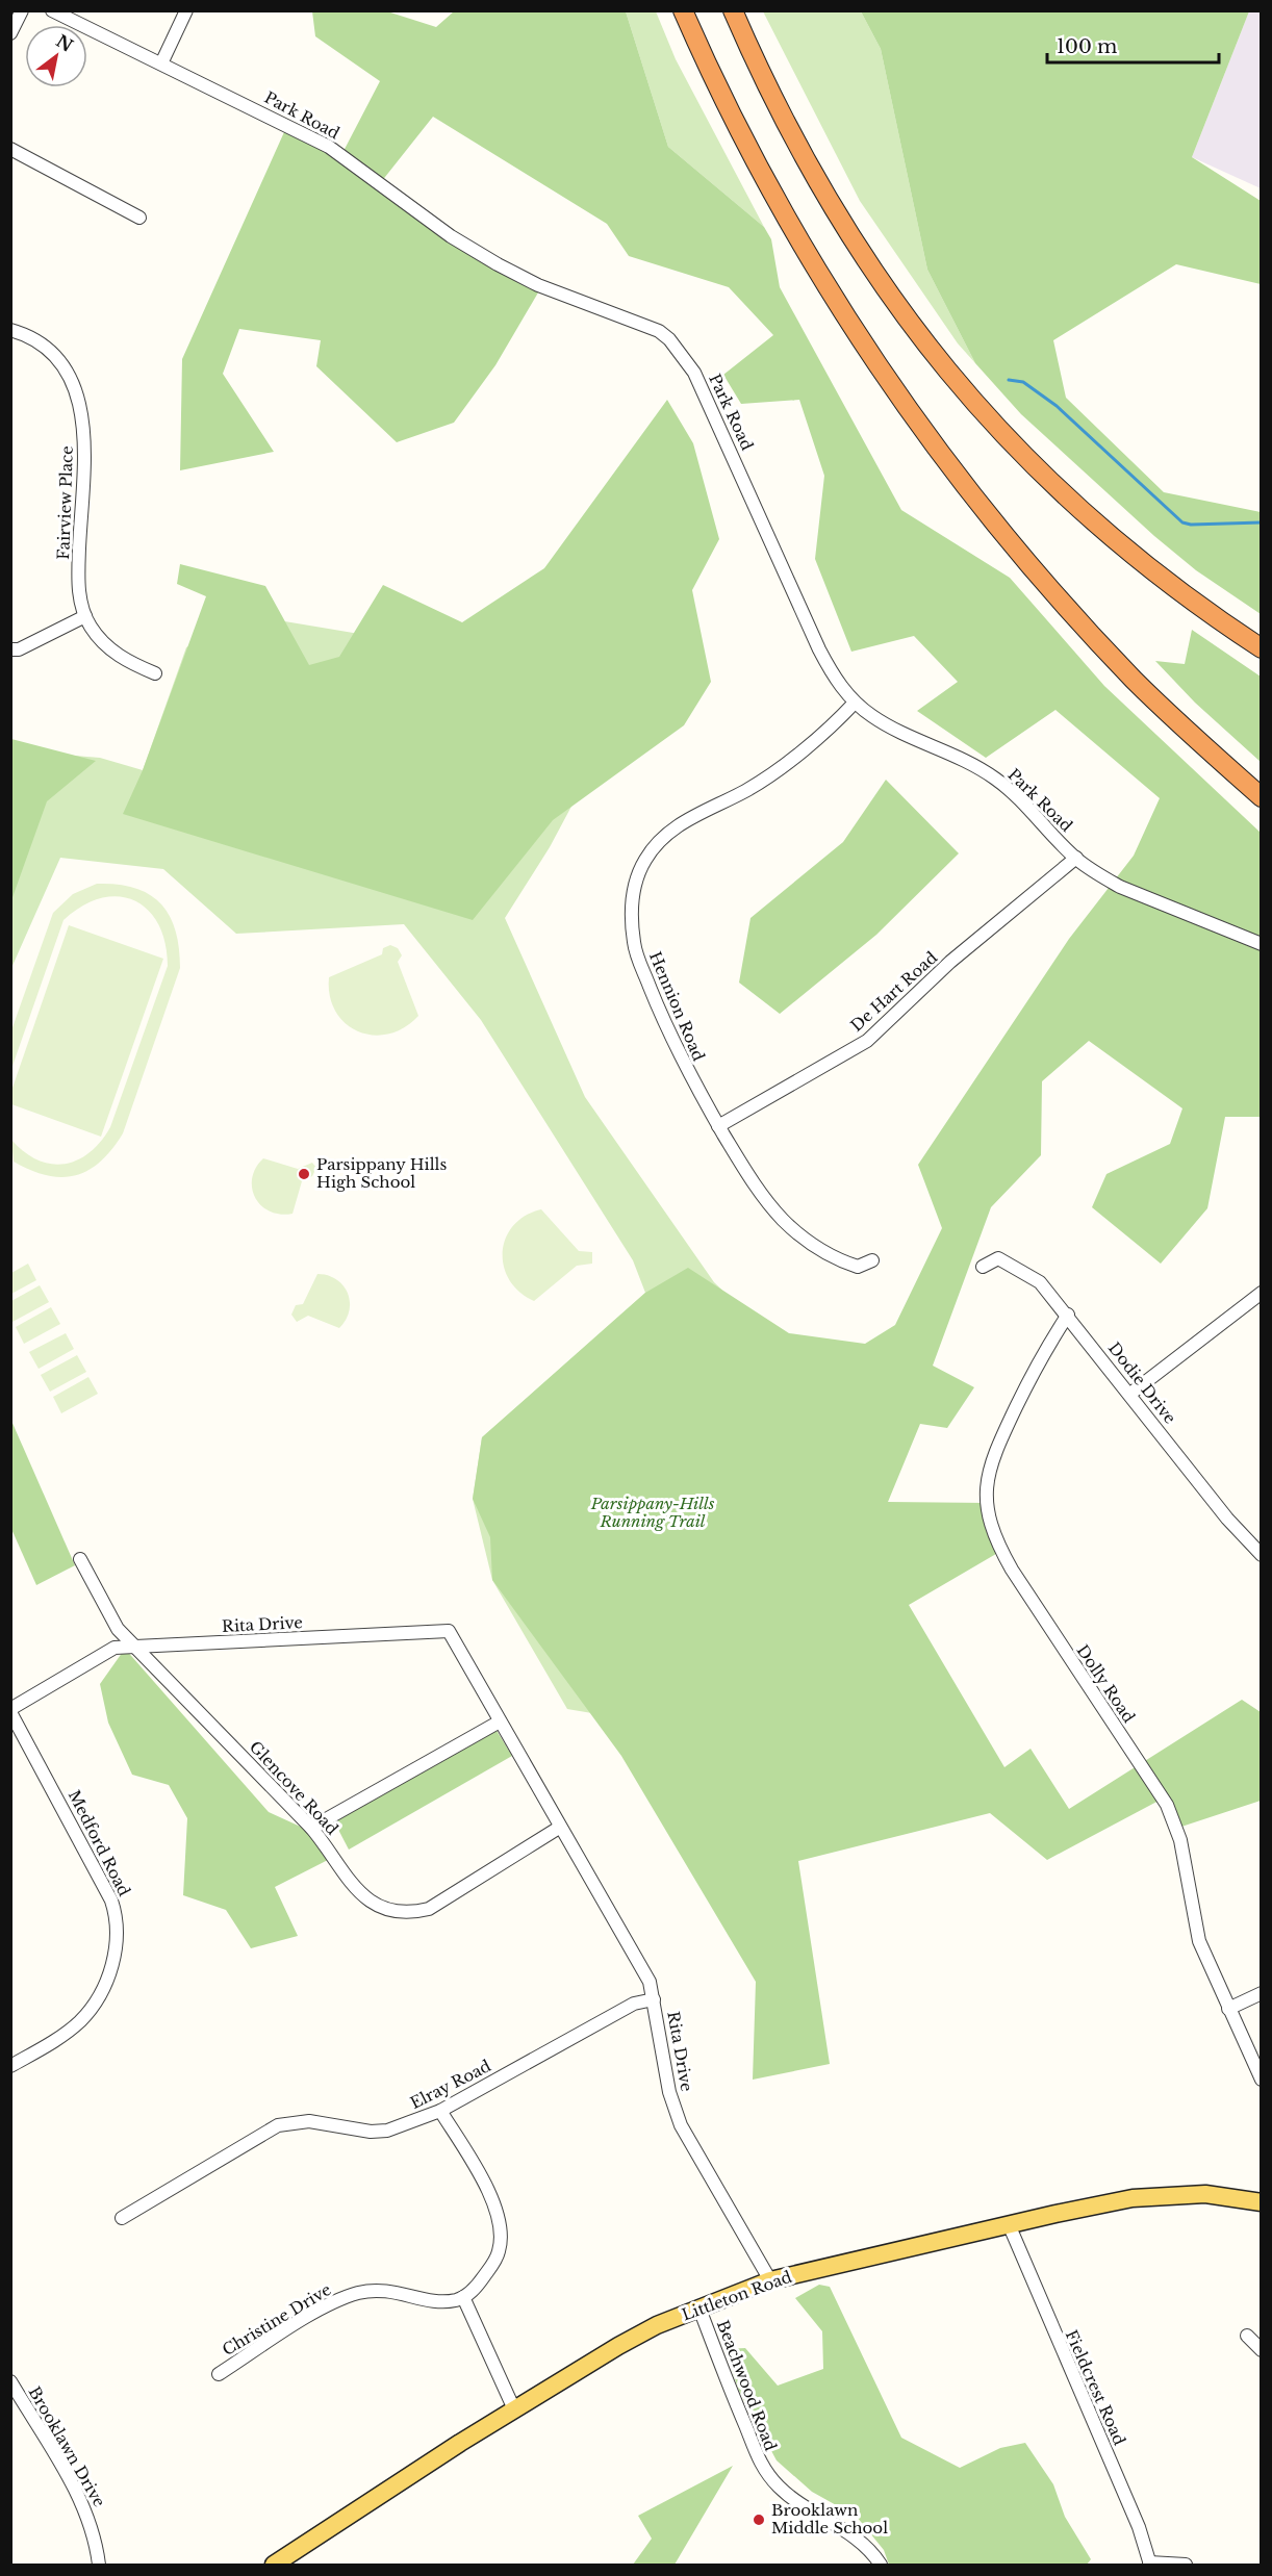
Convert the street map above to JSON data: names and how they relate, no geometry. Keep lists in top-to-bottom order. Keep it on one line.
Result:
{"streets":{"main road":["Littleton Road"],"street":["Park Road","Fairview Place","De Hart Road","Hennion Road","Dodie Drive","Rita Drive","Dolly Road","Glencove Road","Medford Road","Elray Road","Christine Drive","Beachwood Road","Fieldcrest Road","Brooklawn Drive"]},"crossings":[["Park Road","De Hart Road"],["Park Road","Hennion Road"],["De Hart Road","Hennion Road"],["Dodie Drive","Dolly Road"],["Rita Drive","Glencove Road"],["Rita Drive","Elray Road"],["Rita Drive","Littleton Road"],["Littleton Road","Beachwood Road"],["Littleton Road","Fieldcrest Road"]],"parks":["Parsippany-Hills Running Trail"],"places":["Parsippany Hills High School","Brooklawn Middle School"],"scale_bar":"100 m","north":"top right"}
